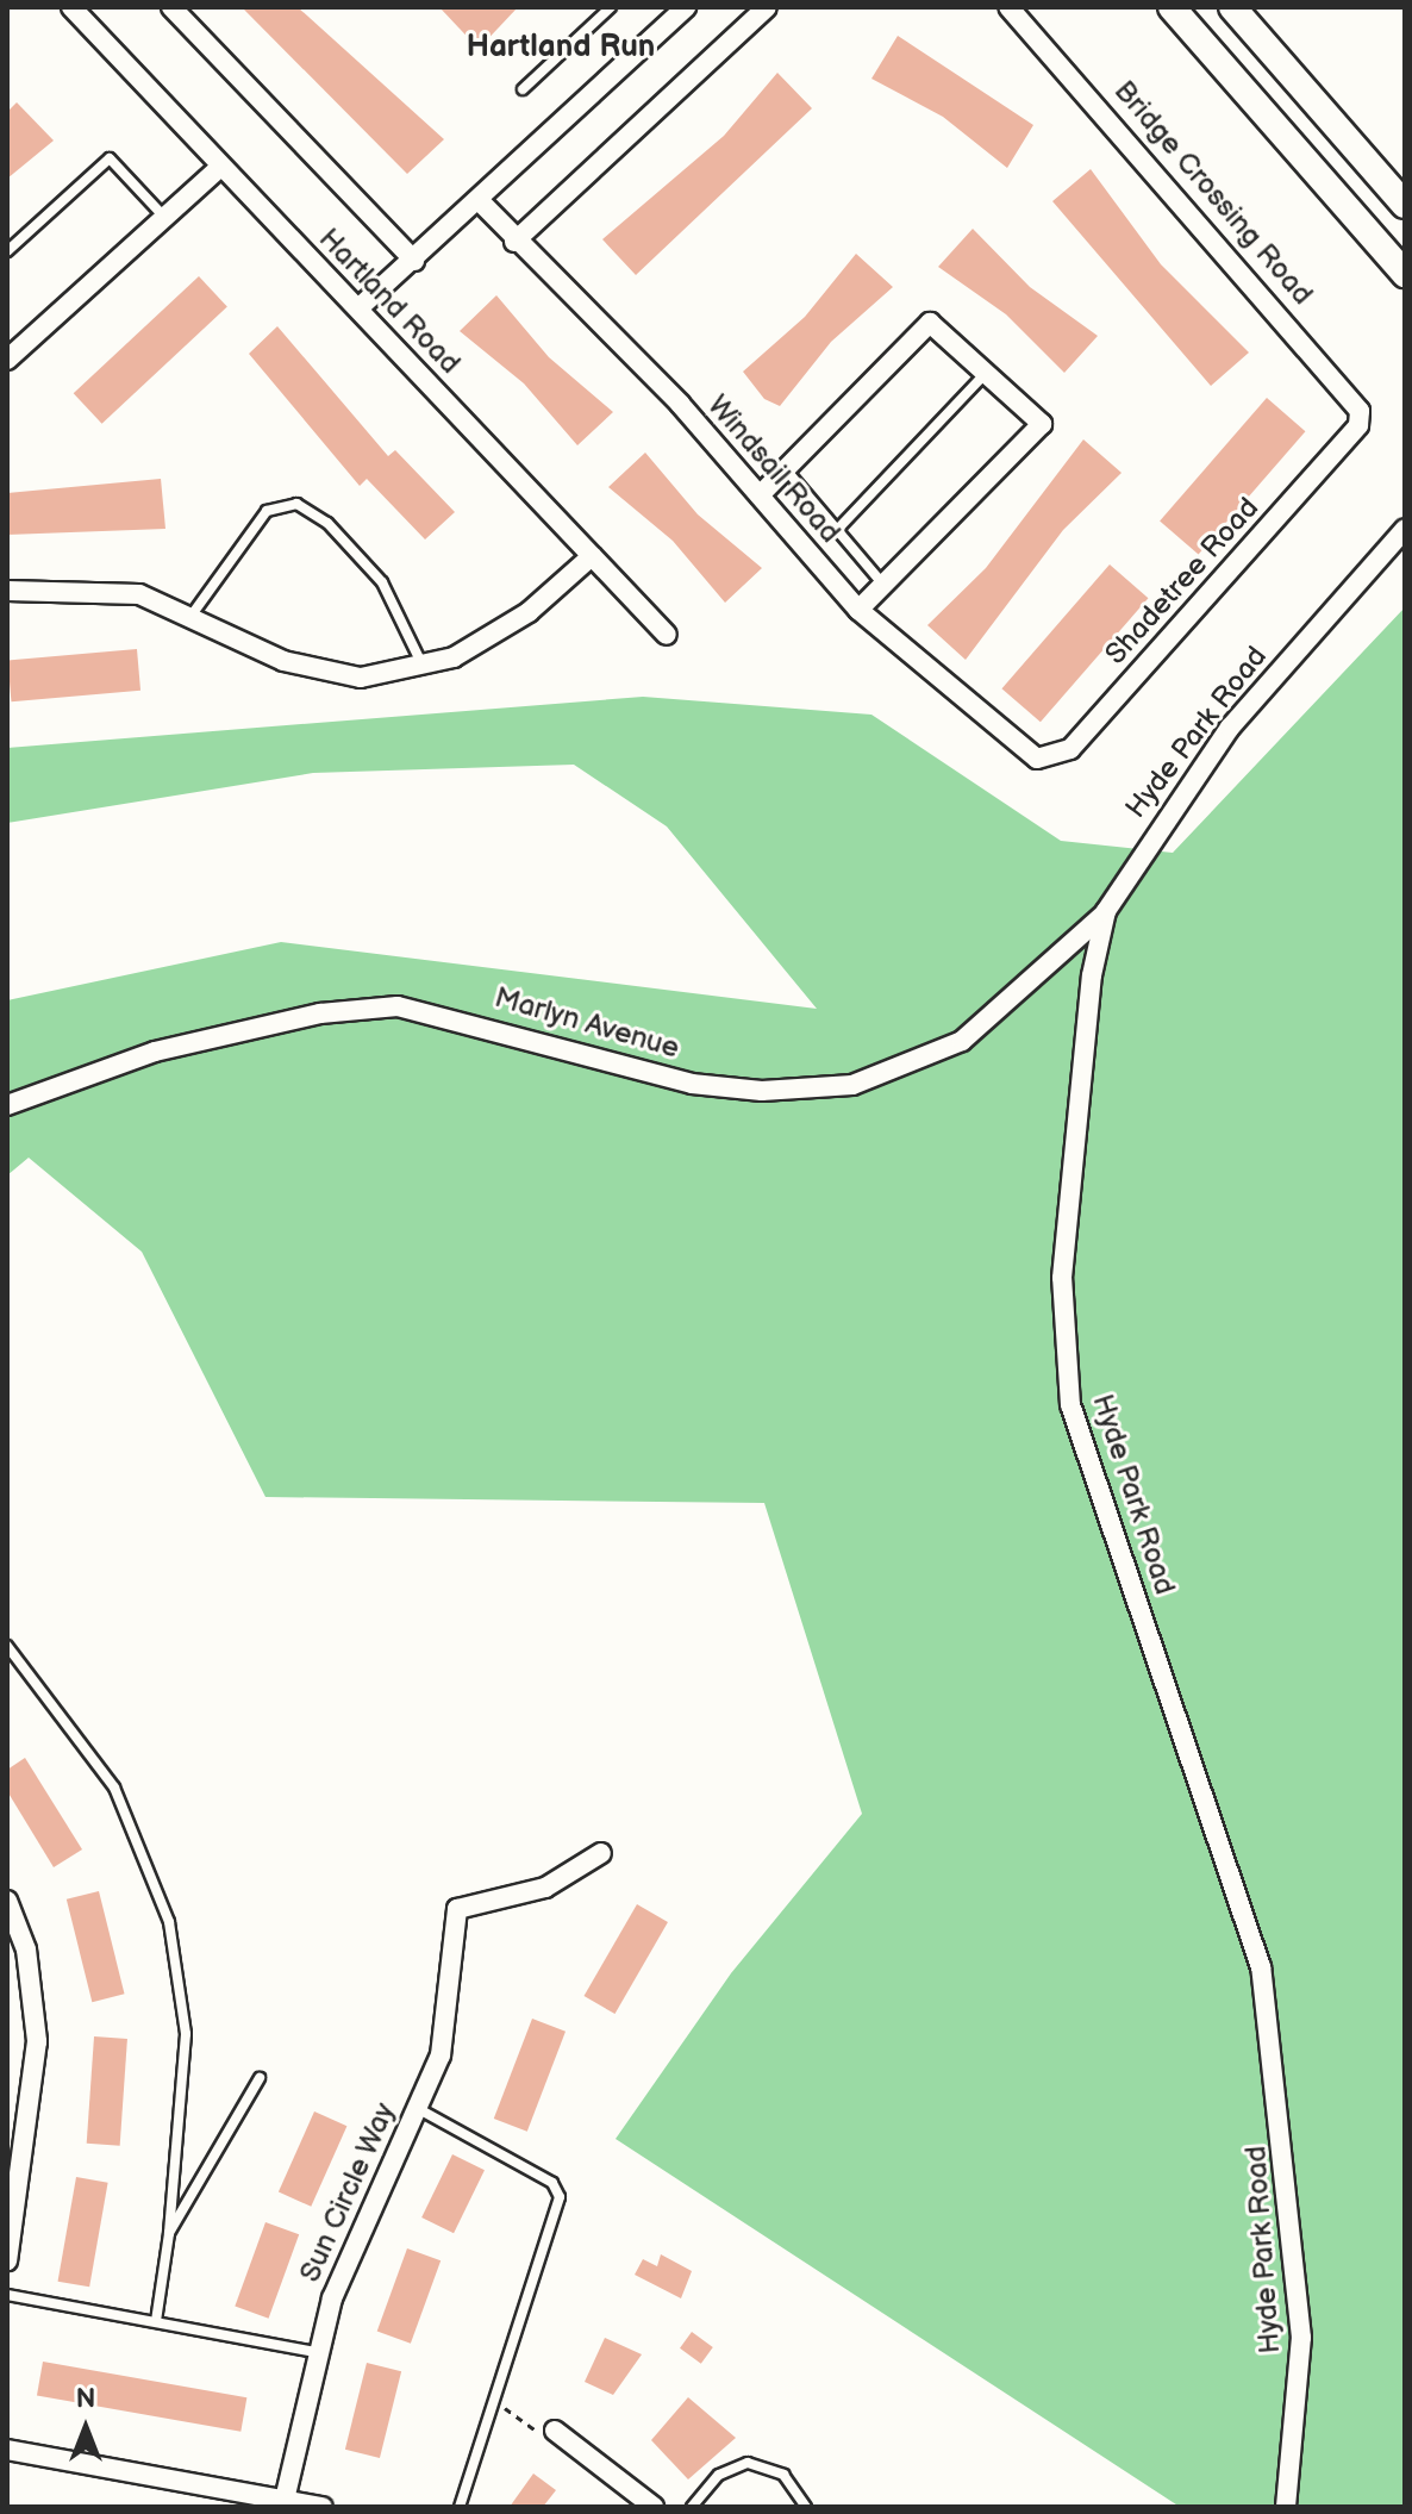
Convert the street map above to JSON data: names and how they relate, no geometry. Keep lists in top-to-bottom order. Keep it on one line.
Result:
{"streets":{"street":["Bridge Crossing Road","Hartland Road","Windsail Road","Shadetree Road","Hyde Park Road","Marlyn Avenue","Sun Circle Way"]},"crossings":[["Bridge Crossing Road","Shadetree Road"],["Windsail Road","Shadetree Road"],["Hyde Park Road","Marlyn Avenue"]],"districts":["Hartland Run"],"north":"top"}
